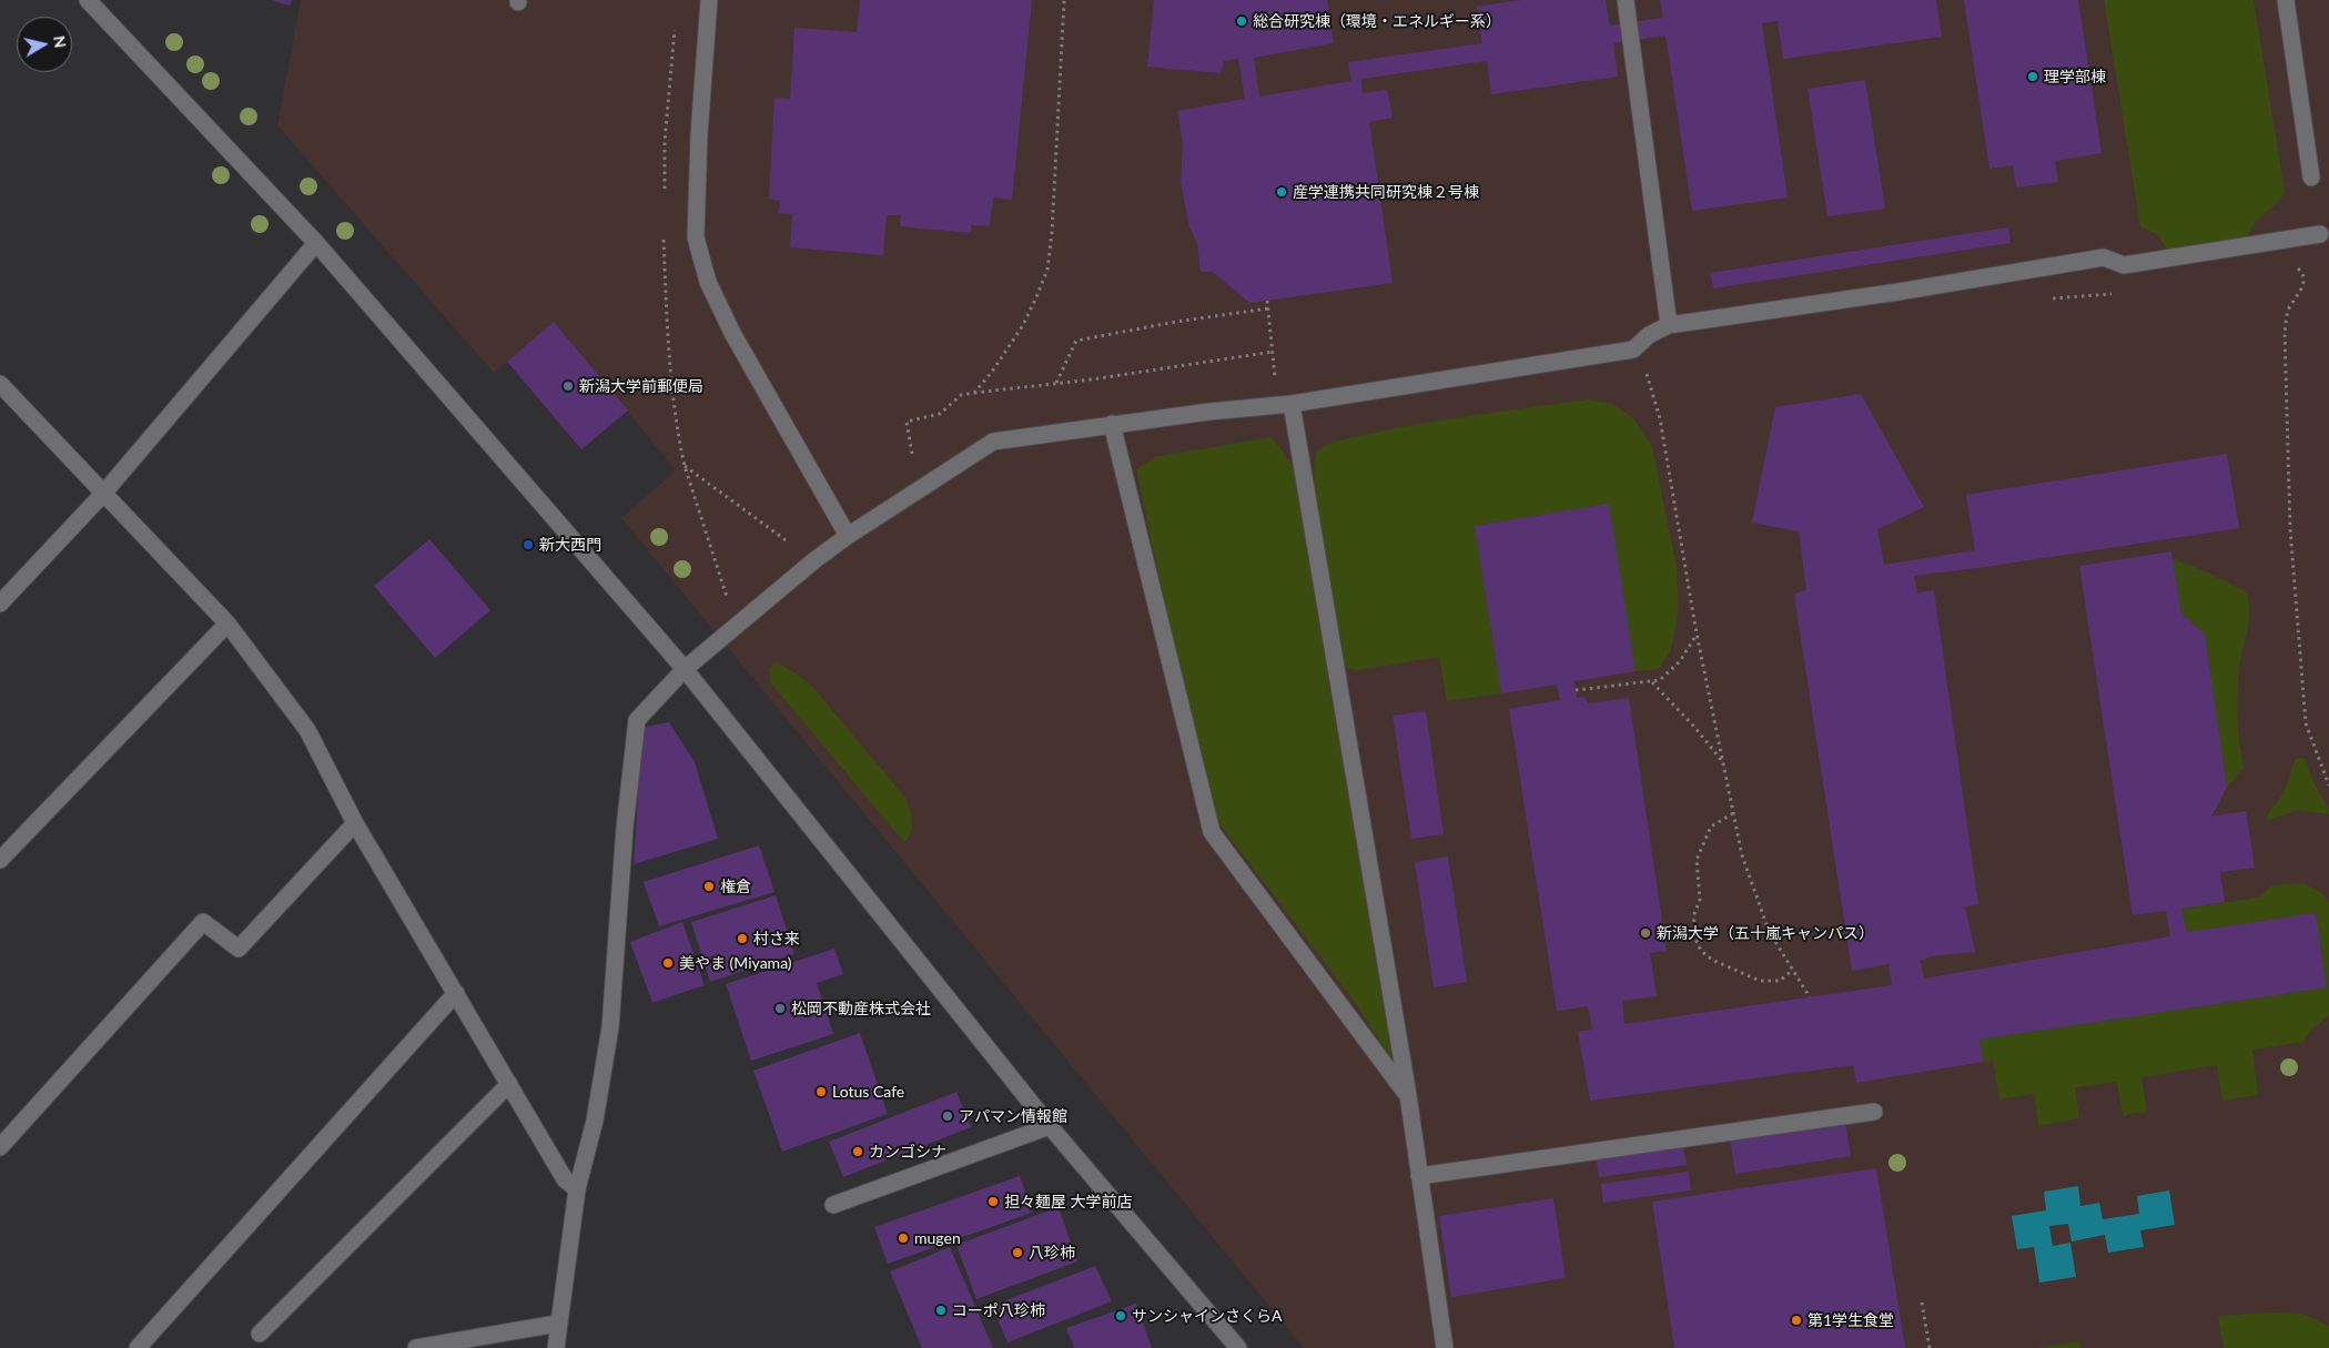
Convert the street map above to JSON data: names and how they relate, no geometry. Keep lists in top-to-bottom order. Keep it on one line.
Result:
{"places":["総合研究棟（環境・エネルギー系）","理学部棟","産学連携共同研究棟２号棟","新潟大学前郵便局","新大西門","権倉","新潟大学（五十嵐キャンパス）","村さ来","美やま (Miyama)","松岡不動産株式会社","Lotus Cafe","アパマン情報館","カンゴシナ","担々麺屋 大学前店","mugen","八珍柿","コーポ八珍柿","サンシャインさくらA","第1学生食堂"],"north":"right"}
